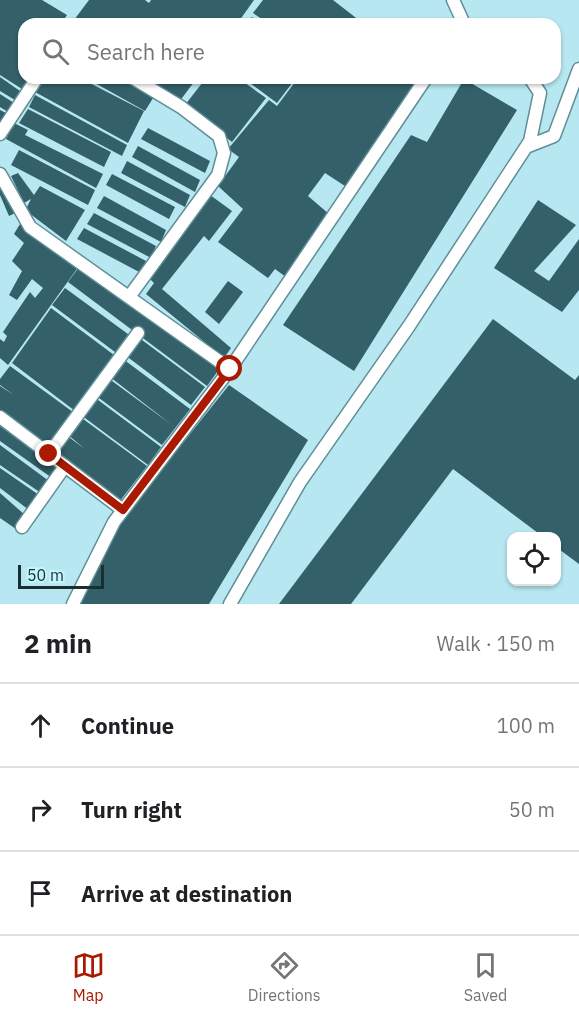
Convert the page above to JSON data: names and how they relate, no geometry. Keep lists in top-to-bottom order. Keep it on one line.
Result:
{"scale_bar":"50 m","page":{"search":"Search here","scale":"50 m","heading":["2 min","Walk · 150 m"],"list":[["Continue","100 m"],["Turn right","50 m"],"Arrive at destination"],"nav":["Map","Directions","Saved"]}}
